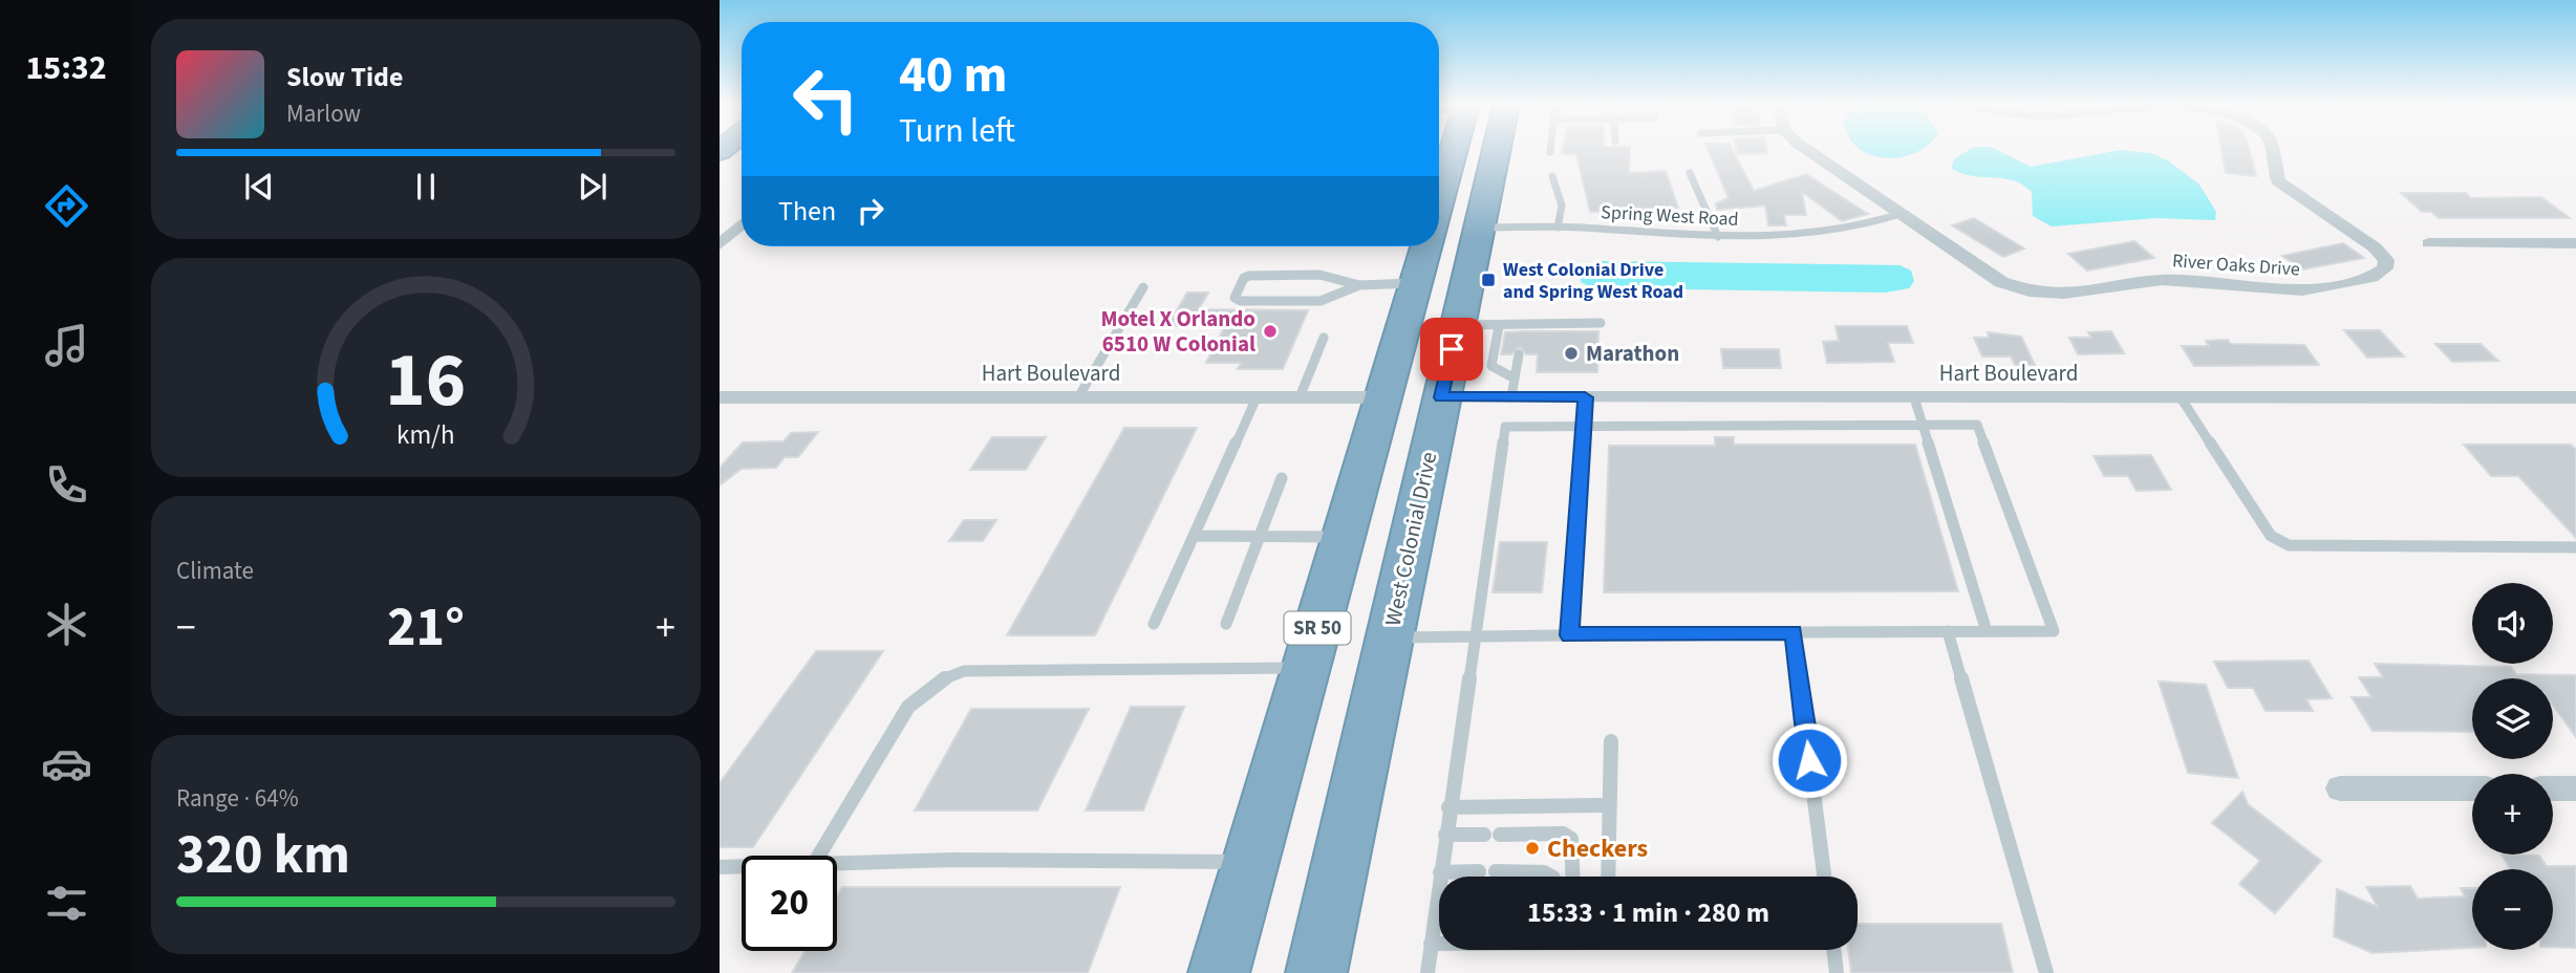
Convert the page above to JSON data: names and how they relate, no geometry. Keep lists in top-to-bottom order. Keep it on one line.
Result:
{"streets":{"highway":["West Colonial Drive","SR 50"],"street":["River Oaks Drive","Hart Boulevard"],"lane":["Spring West Road"]},"crossings":[["Spring West Road","River Oaks Drive"],["Spring West Road","West Colonial Drive"],["Hart Boulevard","West Colonial Drive"],["Hart Boulevard","SR 50"]],"places":{"transit":["West Colonial Drive and Spring West Road"],"other":["Motel X Orlando 6510 W Colonial","Marathon","Checkers"]},"page":{"tabs":"15:32","turn":["40 m","Turn left"],"song":["Slow Tide","Marlow"],"then":"Then","tile":["Climate",["Range · 64%","320 km"]],"map_buttons":["+","−"],"heat":["−","21°","+"],"limit":"20","trip":"15:33 · 1 min · 280 m","gauge":["16","km/h"]}}
